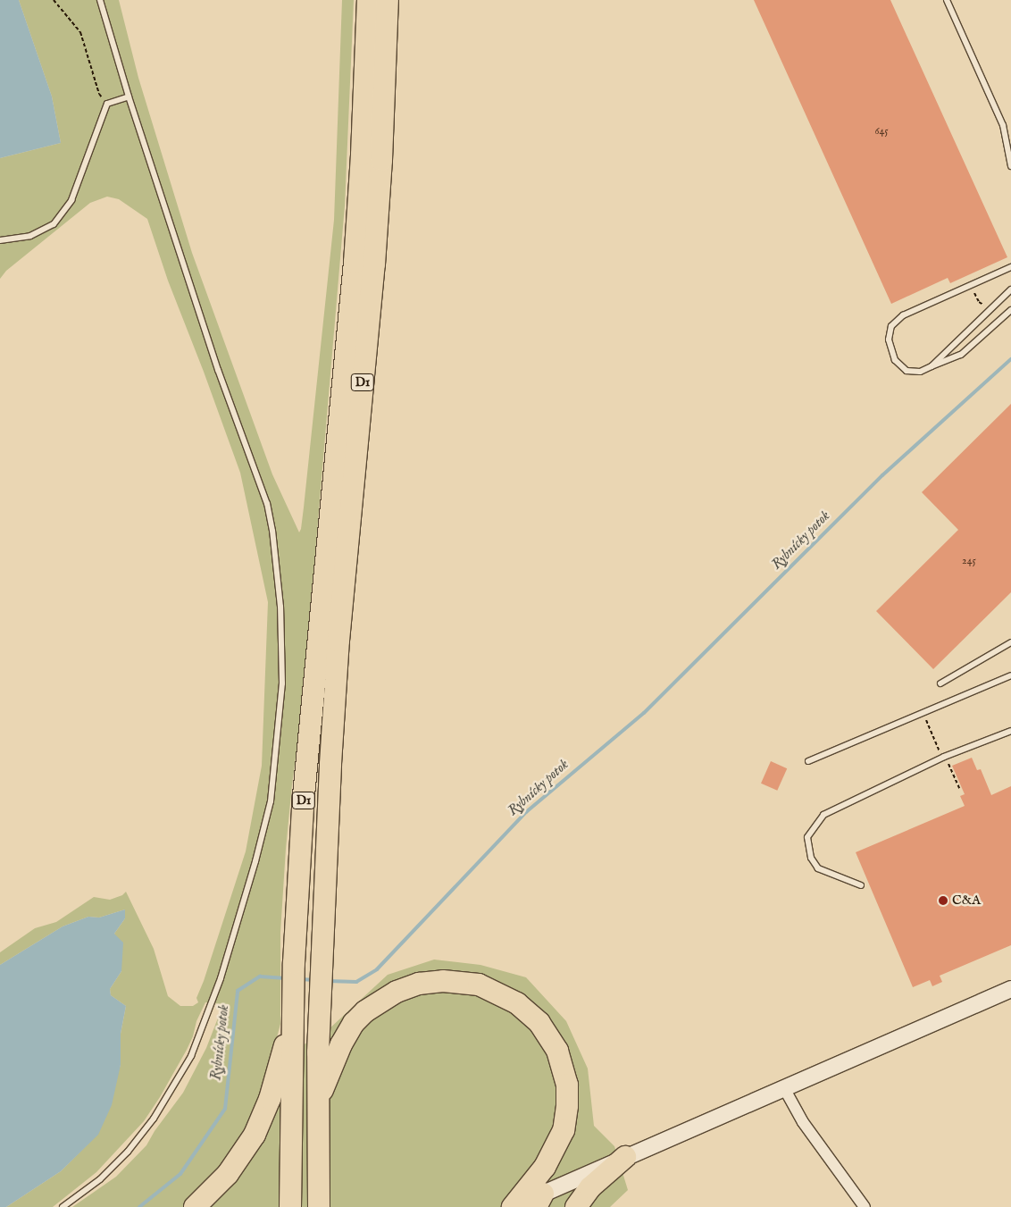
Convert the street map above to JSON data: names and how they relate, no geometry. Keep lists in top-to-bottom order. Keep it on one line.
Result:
{"streets":{"highway":["D1"]},"water":["Rybnícky potok"],"places":["C&A"],"house_numbers":["645","245"]}
